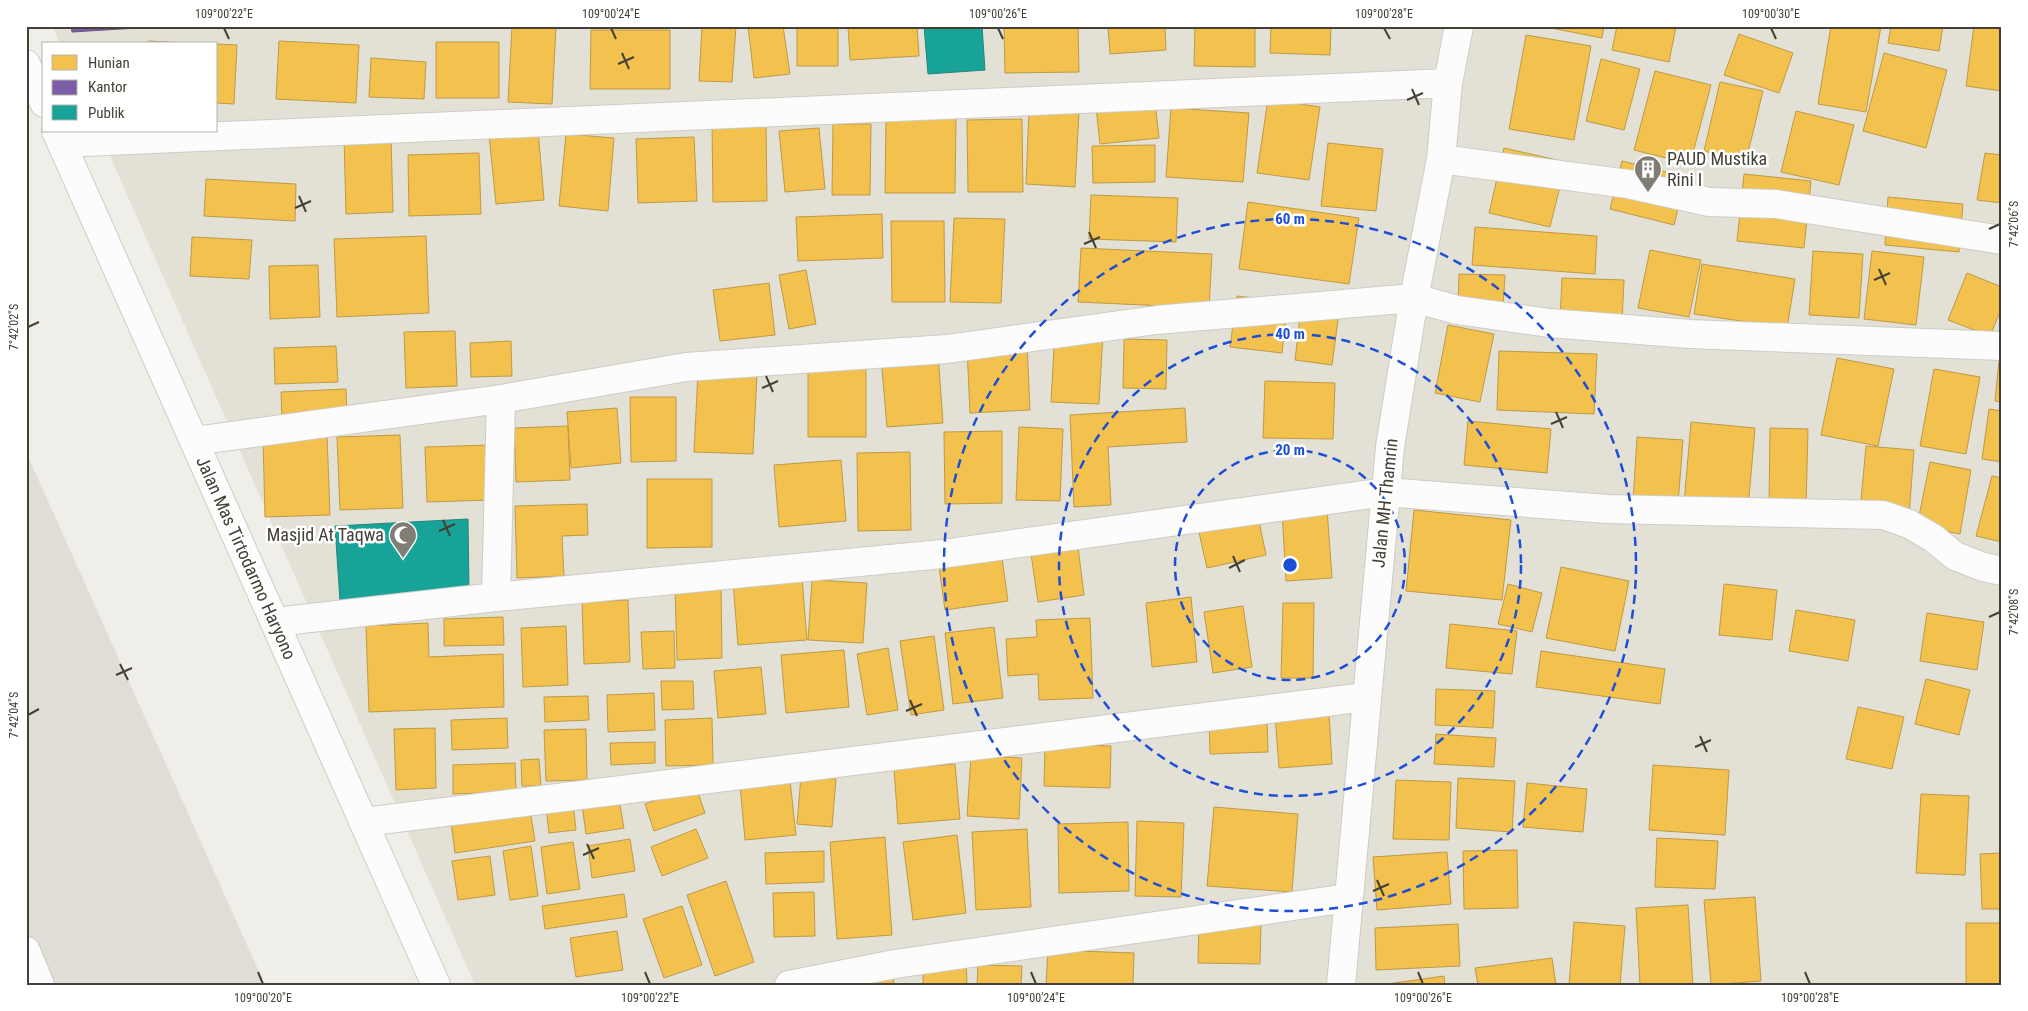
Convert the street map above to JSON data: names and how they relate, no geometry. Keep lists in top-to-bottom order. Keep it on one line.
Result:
{"streets":{"street":["Jalan MH Thamrin","Jalan Mas Tirtodarmo Haryono"]},"places":{"building":["PAUD Mustika Rini I"],"mosque":["Masjid At Taqwa"]},"legend":["Hunian","Kantor","Publik"],"coordinates":["109°00'22\"E","109°00'24\"E","109°00'26\"E","109°00'28\"E","109°00'30\"E","7°42'06\"S","7°42'02\"S","7°42'08\"S","7°42'04\"S","109°00'20\"E"],"rings":["60 m","40 m","20 m"]}
